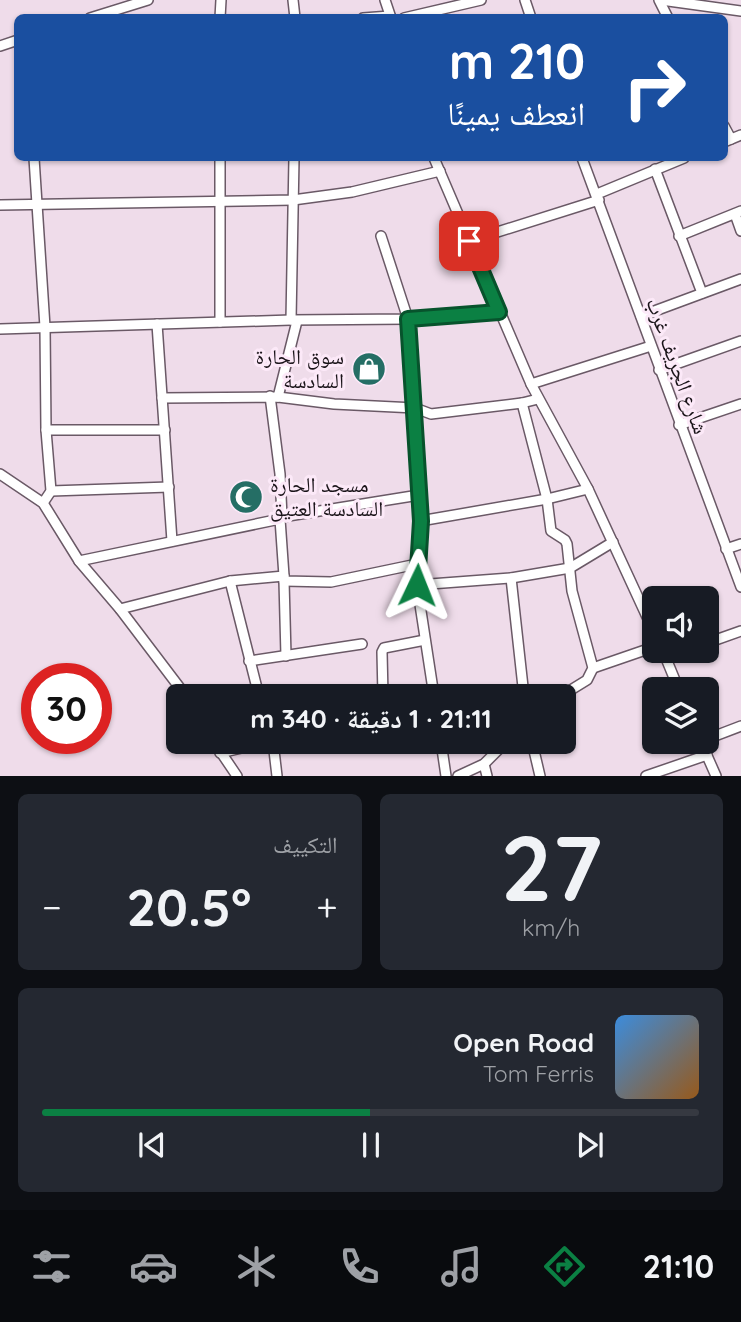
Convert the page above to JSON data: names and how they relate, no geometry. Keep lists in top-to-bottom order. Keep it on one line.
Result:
{"streets":{"street":["شارع الجريف غرب"]},"places":{"shop":["سوق الحارة السادسة"],"mosque":["مسجد الحارة السادسة العتيق"]},"page":{"turn":["210 m","انعطف يمينًا"],"limit":"30","trip":"21:11 · 1 دقيقة · 340 m","tile":[["27","km/h"],"التكييف"],"heat":["−","20.5°","+"],"song":["Open Road","Tom Ferris"],"tabs":"21:10"}}
